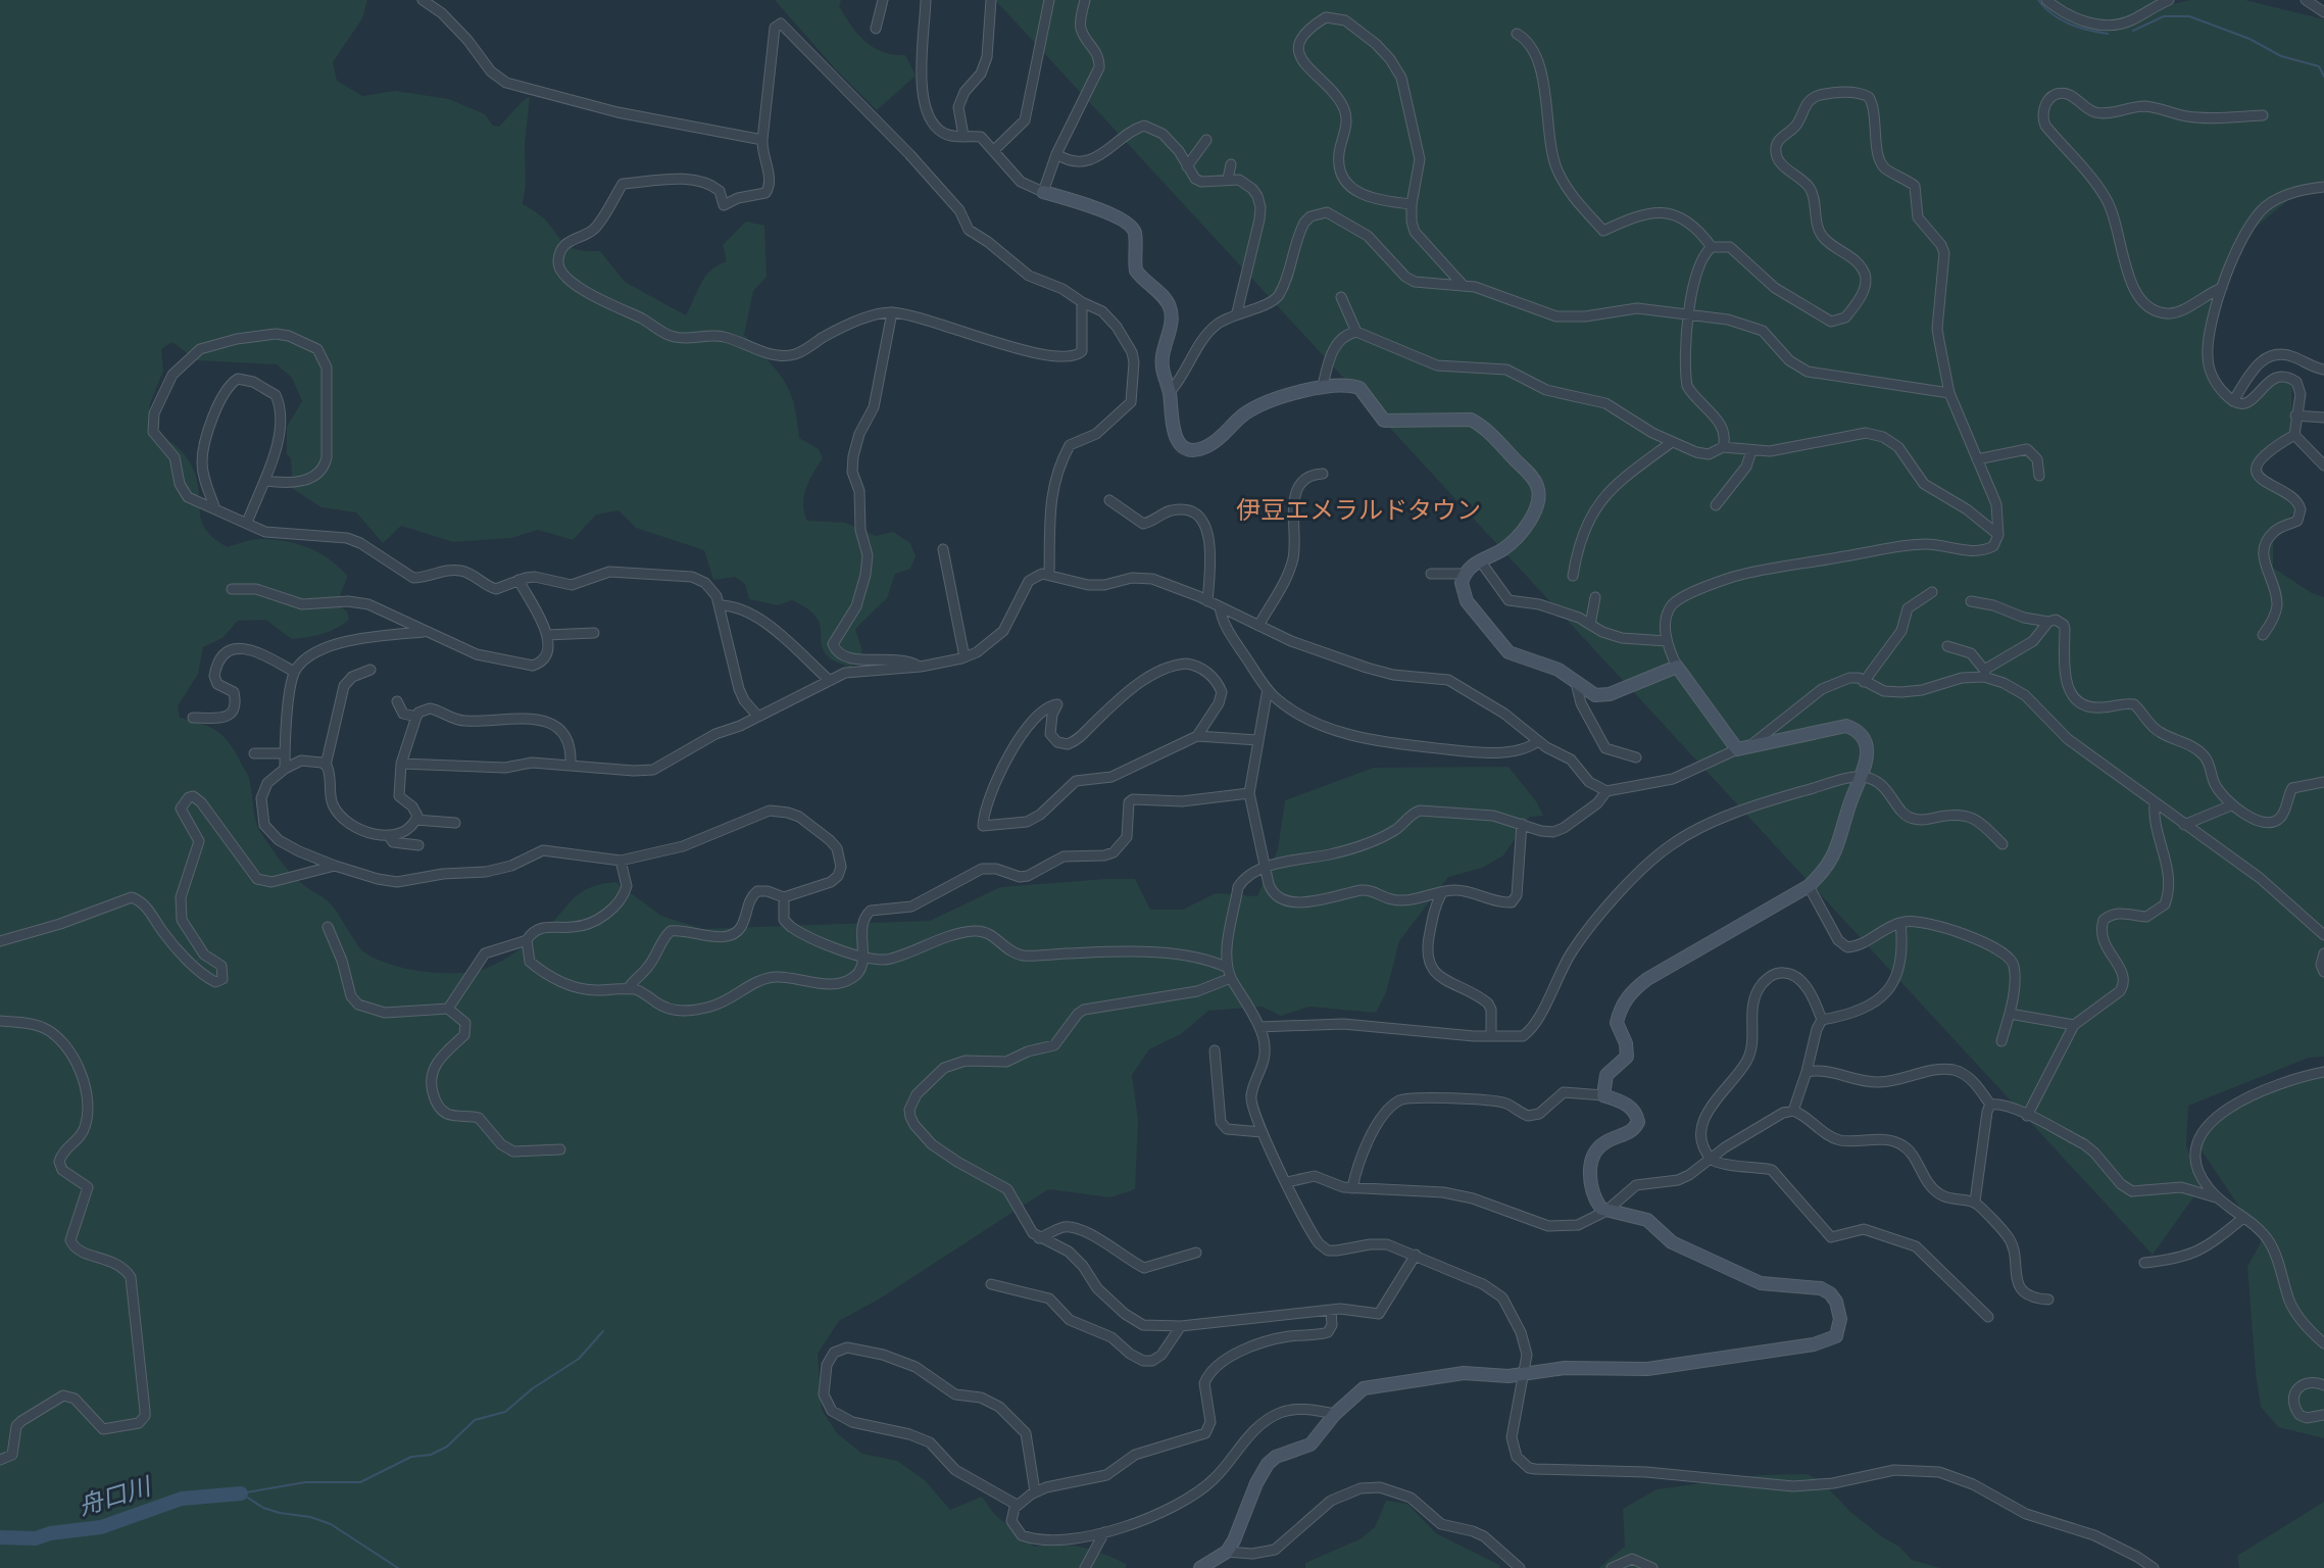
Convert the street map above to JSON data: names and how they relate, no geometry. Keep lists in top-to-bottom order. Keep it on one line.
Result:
{"districts":["伊豆エメラルドタウン"],"water":["舟口川"]}
